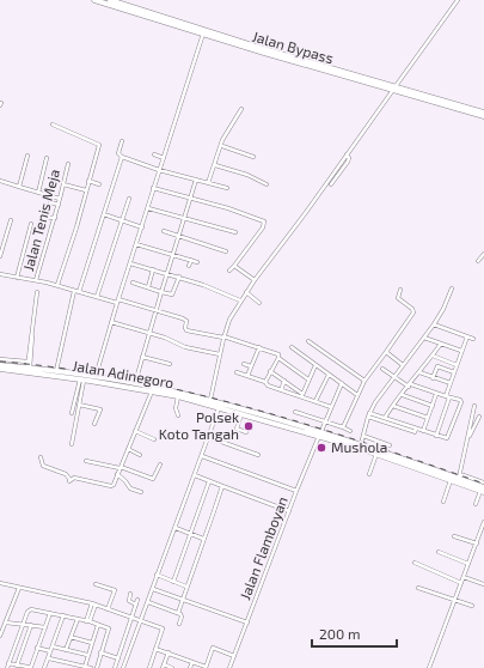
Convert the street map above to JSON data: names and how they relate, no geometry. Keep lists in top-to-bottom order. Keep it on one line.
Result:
{"streets":{"highway":["Jalan Bypass","Jalan Adinegoro"],"street":["Jalan Tenis Meja","Jalan Flamboyan"]},"crossings":[["Jalan Adinegoro","Jalan Flamboyan"]],"places":["Polsek Koto Tangah","Mushola"],"scale_bar":"200 m"}
